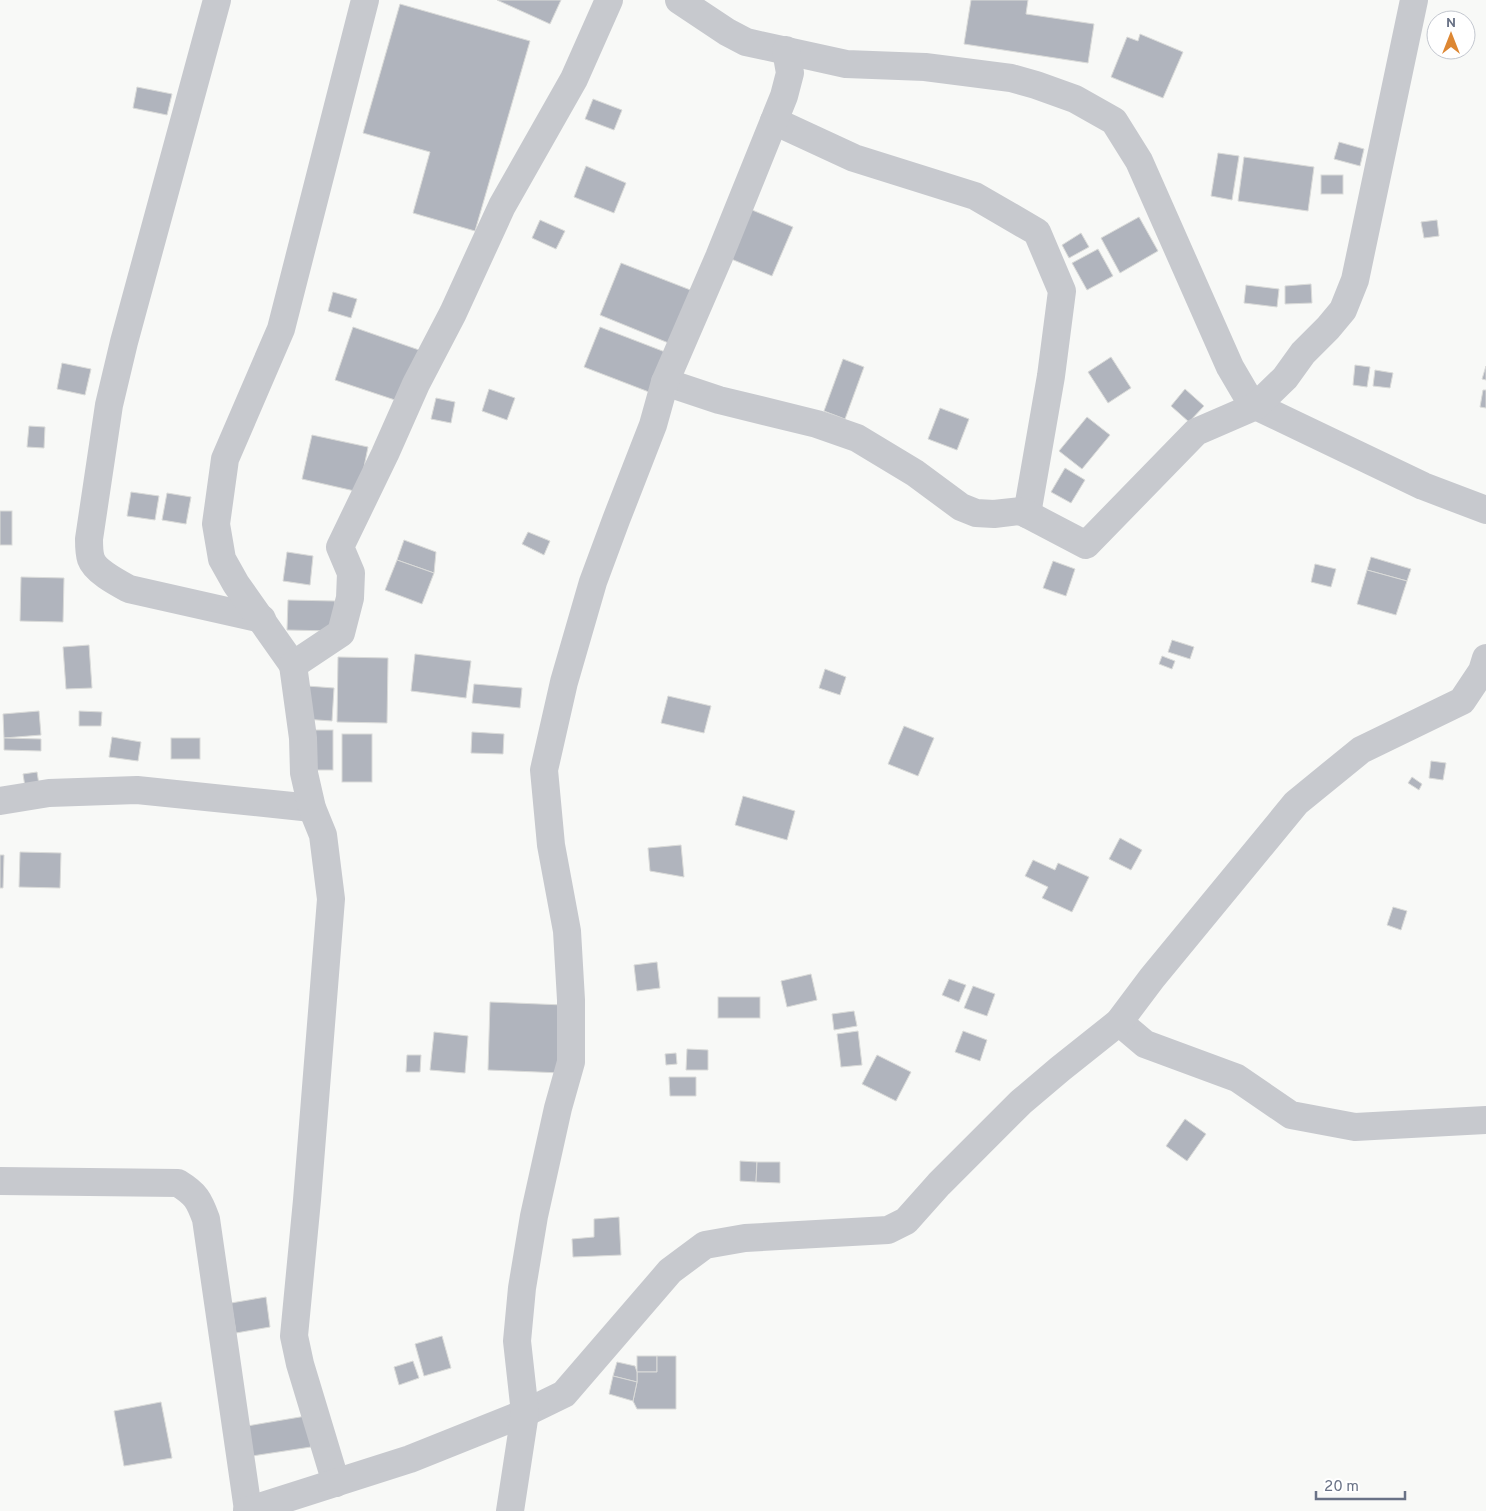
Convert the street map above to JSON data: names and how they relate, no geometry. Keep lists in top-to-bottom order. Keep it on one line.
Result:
{"scale_bar":"20 m","north":"top"}
